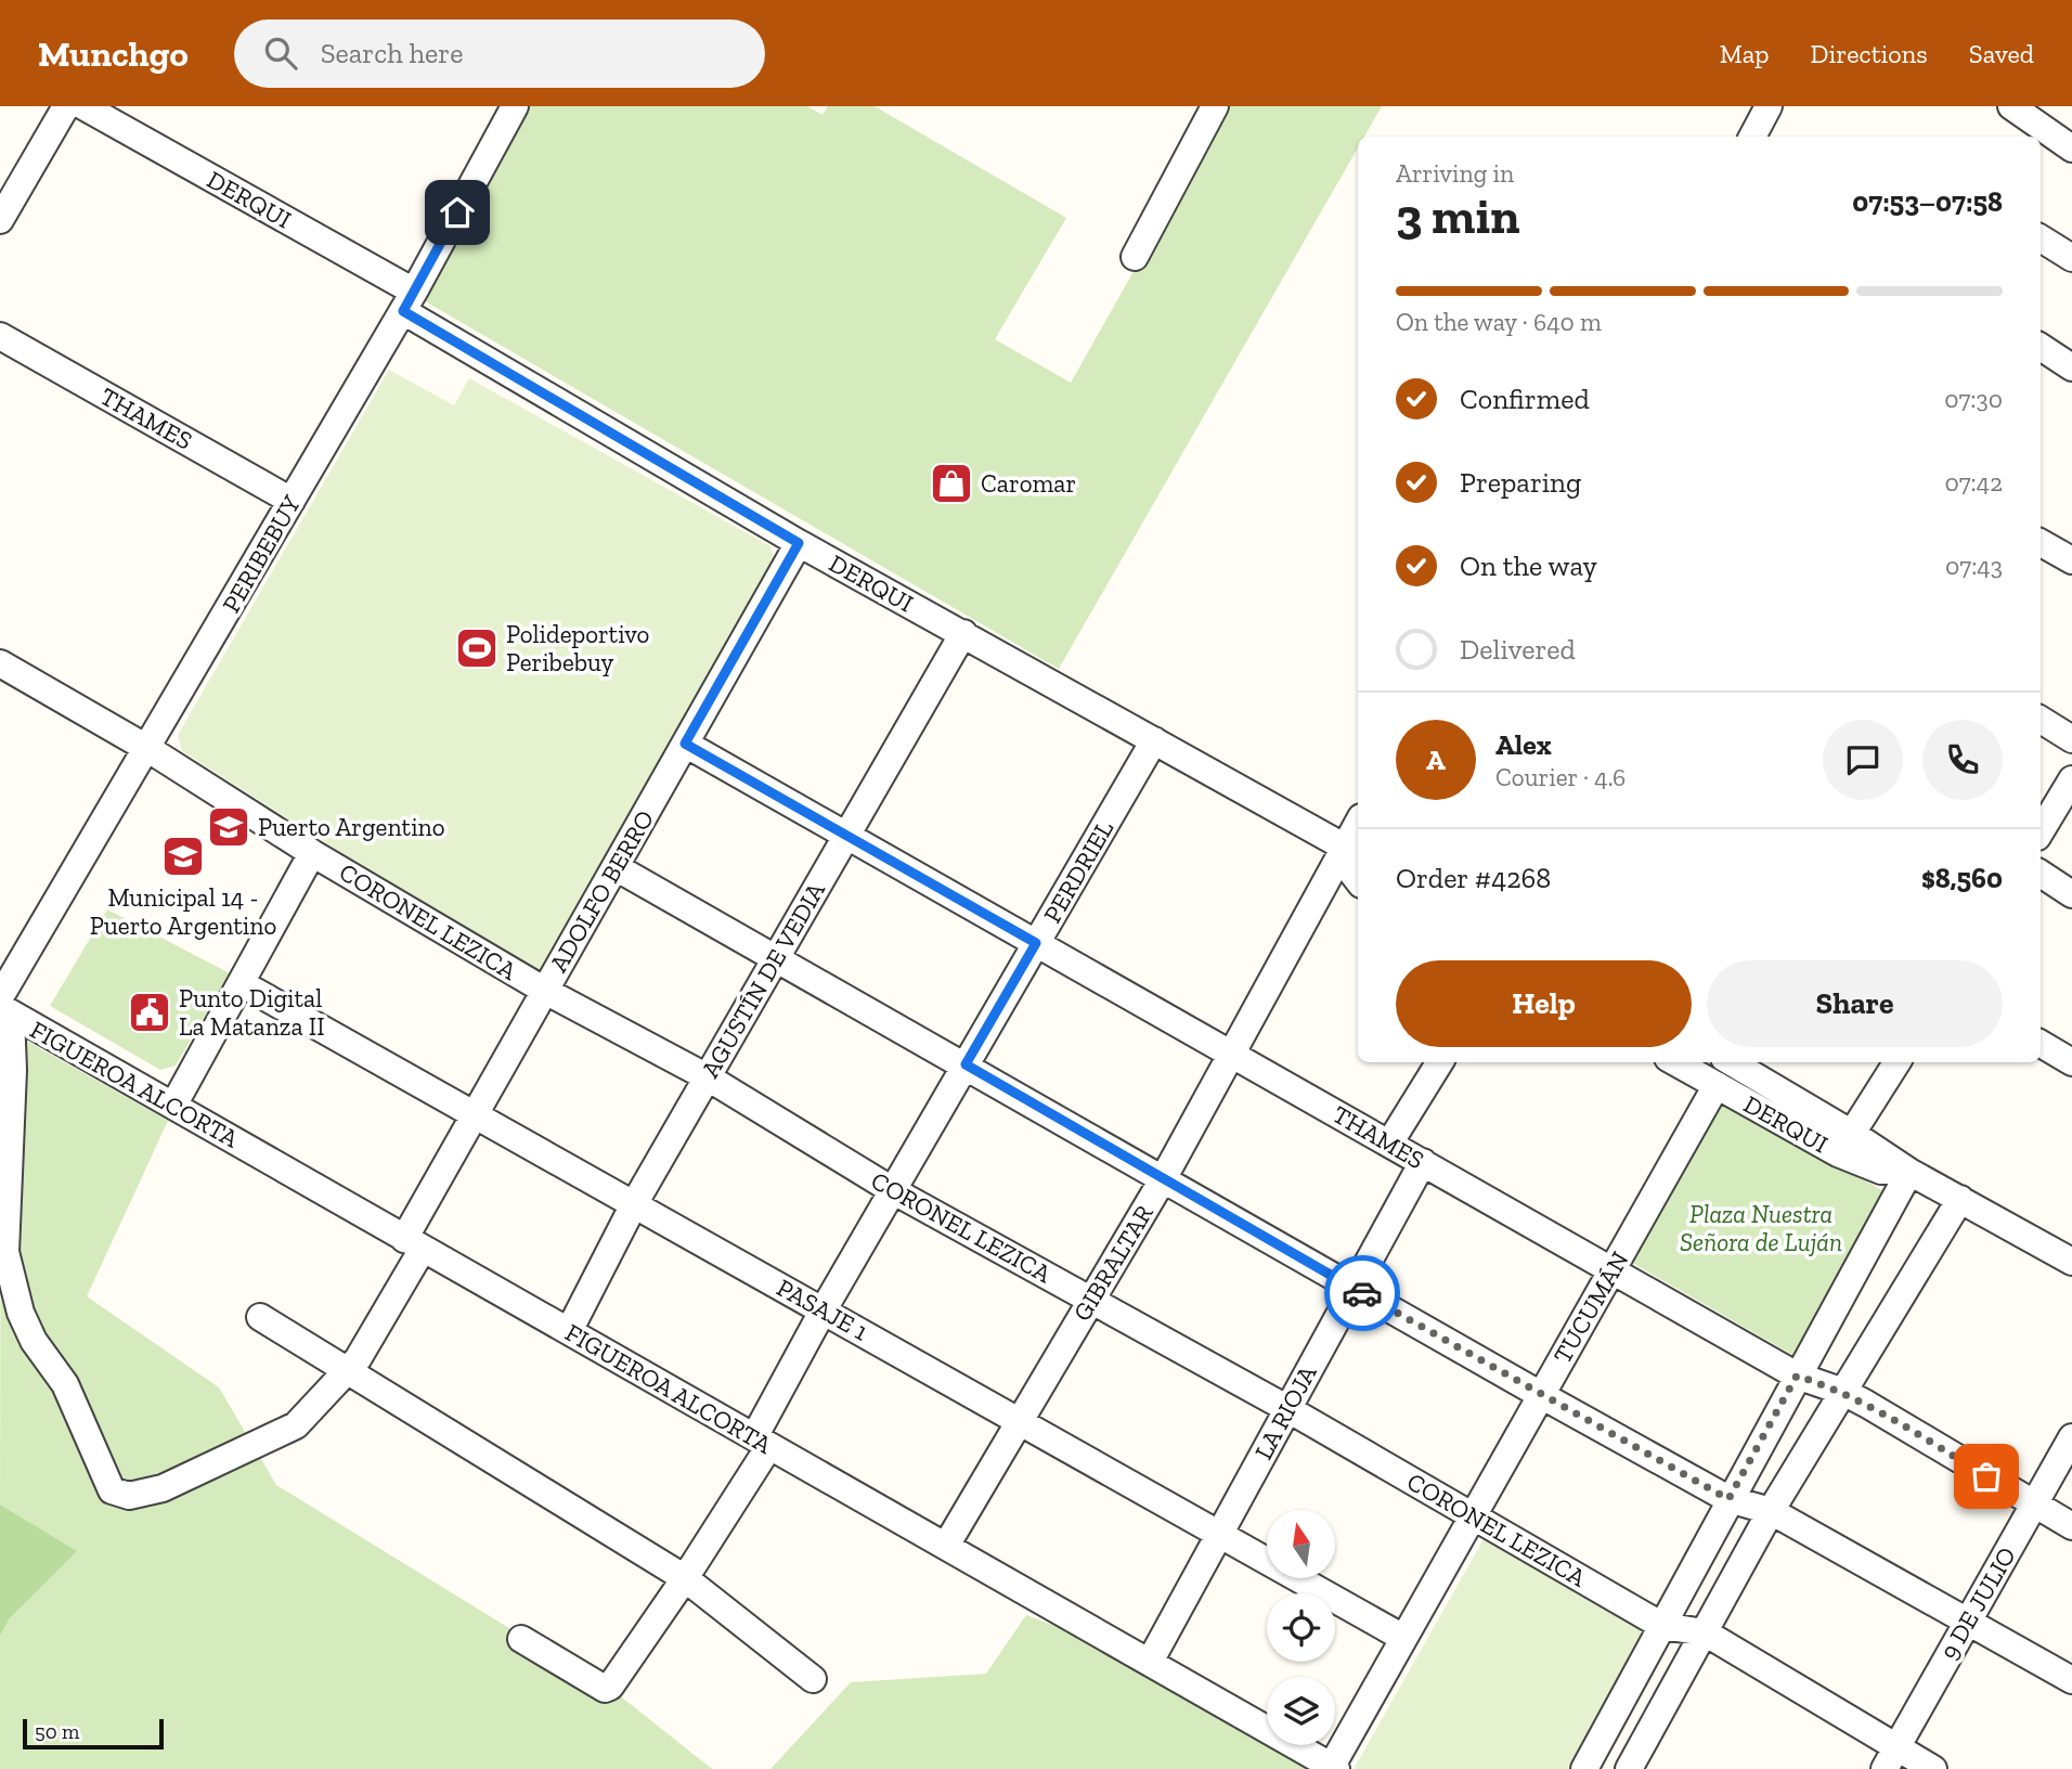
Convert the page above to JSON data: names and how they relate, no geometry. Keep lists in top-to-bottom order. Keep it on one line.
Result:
{"streets":{"street":["DERQUI","THAMES","PERIBEBUY","PERDRIEL","ADOLFO BERRO","CORONEL LEZICA","AGUSTÍN DE VEDIA","FIGUEROA ALCORTA","GIBRALTAR","TUCUMÁN","PASAJE 1","LA RIOJA","9 DE JULIO"]},"crossings":[["DERQUI","PERIBEBUY"],["DERQUI","PERDRIEL"],["DERQUI","ADOLFO BERRO"],["DERQUI","AGUSTÍN DE VEDIA"],["DERQUI","GIBRALTAR"],["DERQUI","TUCUMÁN"],["THAMES","PERIBEBUY"],["THAMES","PERDRIEL"],["THAMES","ADOLFO BERRO"],["THAMES","AGUSTÍN DE VEDIA"],["THAMES","GIBRALTAR"],["THAMES","TUCUMÁN"],["THAMES","LA RIOJA"],["THAMES","9 DE JULIO"],["PERIBEBUY","CORONEL LEZICA"],["PERIBEBUY","FIGUEROA ALCORTA"],["PERDRIEL","CORONEL LEZICA"],["PERDRIEL","FIGUEROA ALCORTA"],["PERDRIEL","PASAJE 1"],["ADOLFO BERRO","CORONEL LEZICA"],["ADOLFO BERRO","FIGUEROA ALCORTA"],["ADOLFO BERRO","PASAJE 1"],["CORONEL LEZICA","AGUSTÍN DE VEDIA"],["CORONEL LEZICA","GIBRALTAR"],["CORONEL LEZICA","TUCUMÁN"],["CORONEL LEZICA","LA RIOJA"],["CORONEL LEZICA","9 DE JULIO"],["AGUSTÍN DE VEDIA","FIGUEROA ALCORTA"],["AGUSTÍN DE VEDIA","PASAJE 1"],["FIGUEROA ALCORTA","GIBRALTAR"],["FIGUEROA ALCORTA","TUCUMÁN"],["FIGUEROA ALCORTA","LA RIOJA"],["GIBRALTAR","PASAJE 1"],["TUCUMÁN","PASAJE 1"],["PASAJE 1","LA RIOJA"]],"parks":["Plaza Nuestra Señora de Luján"],"places":{"shop":["Caromar"],"sports":["Polideportivo Peribebuy"],"school or university":["Puerto Argentino","Municipal 14 - Puerto Argentino"],"public building":["Punto Digital La Matanza II"]},"scale_bar":"50 m","north":"top","page":{"header":"Munchgo","search":"Search here","nav":["Map","Directions","Saved"],"heading":["3 min","Arriving in","07:53–07:58"],"panel":["Alex","Courier · 4.6","Order #4268","$8,560"],"bar":"On the way · 640 m","list":[["Confirmed","07:30"],["Preparing","07:42"],["On the way","07:43"],"Delivered"],"round":"A","buttons":["Help","Share"],"scale":"50 m"}}
